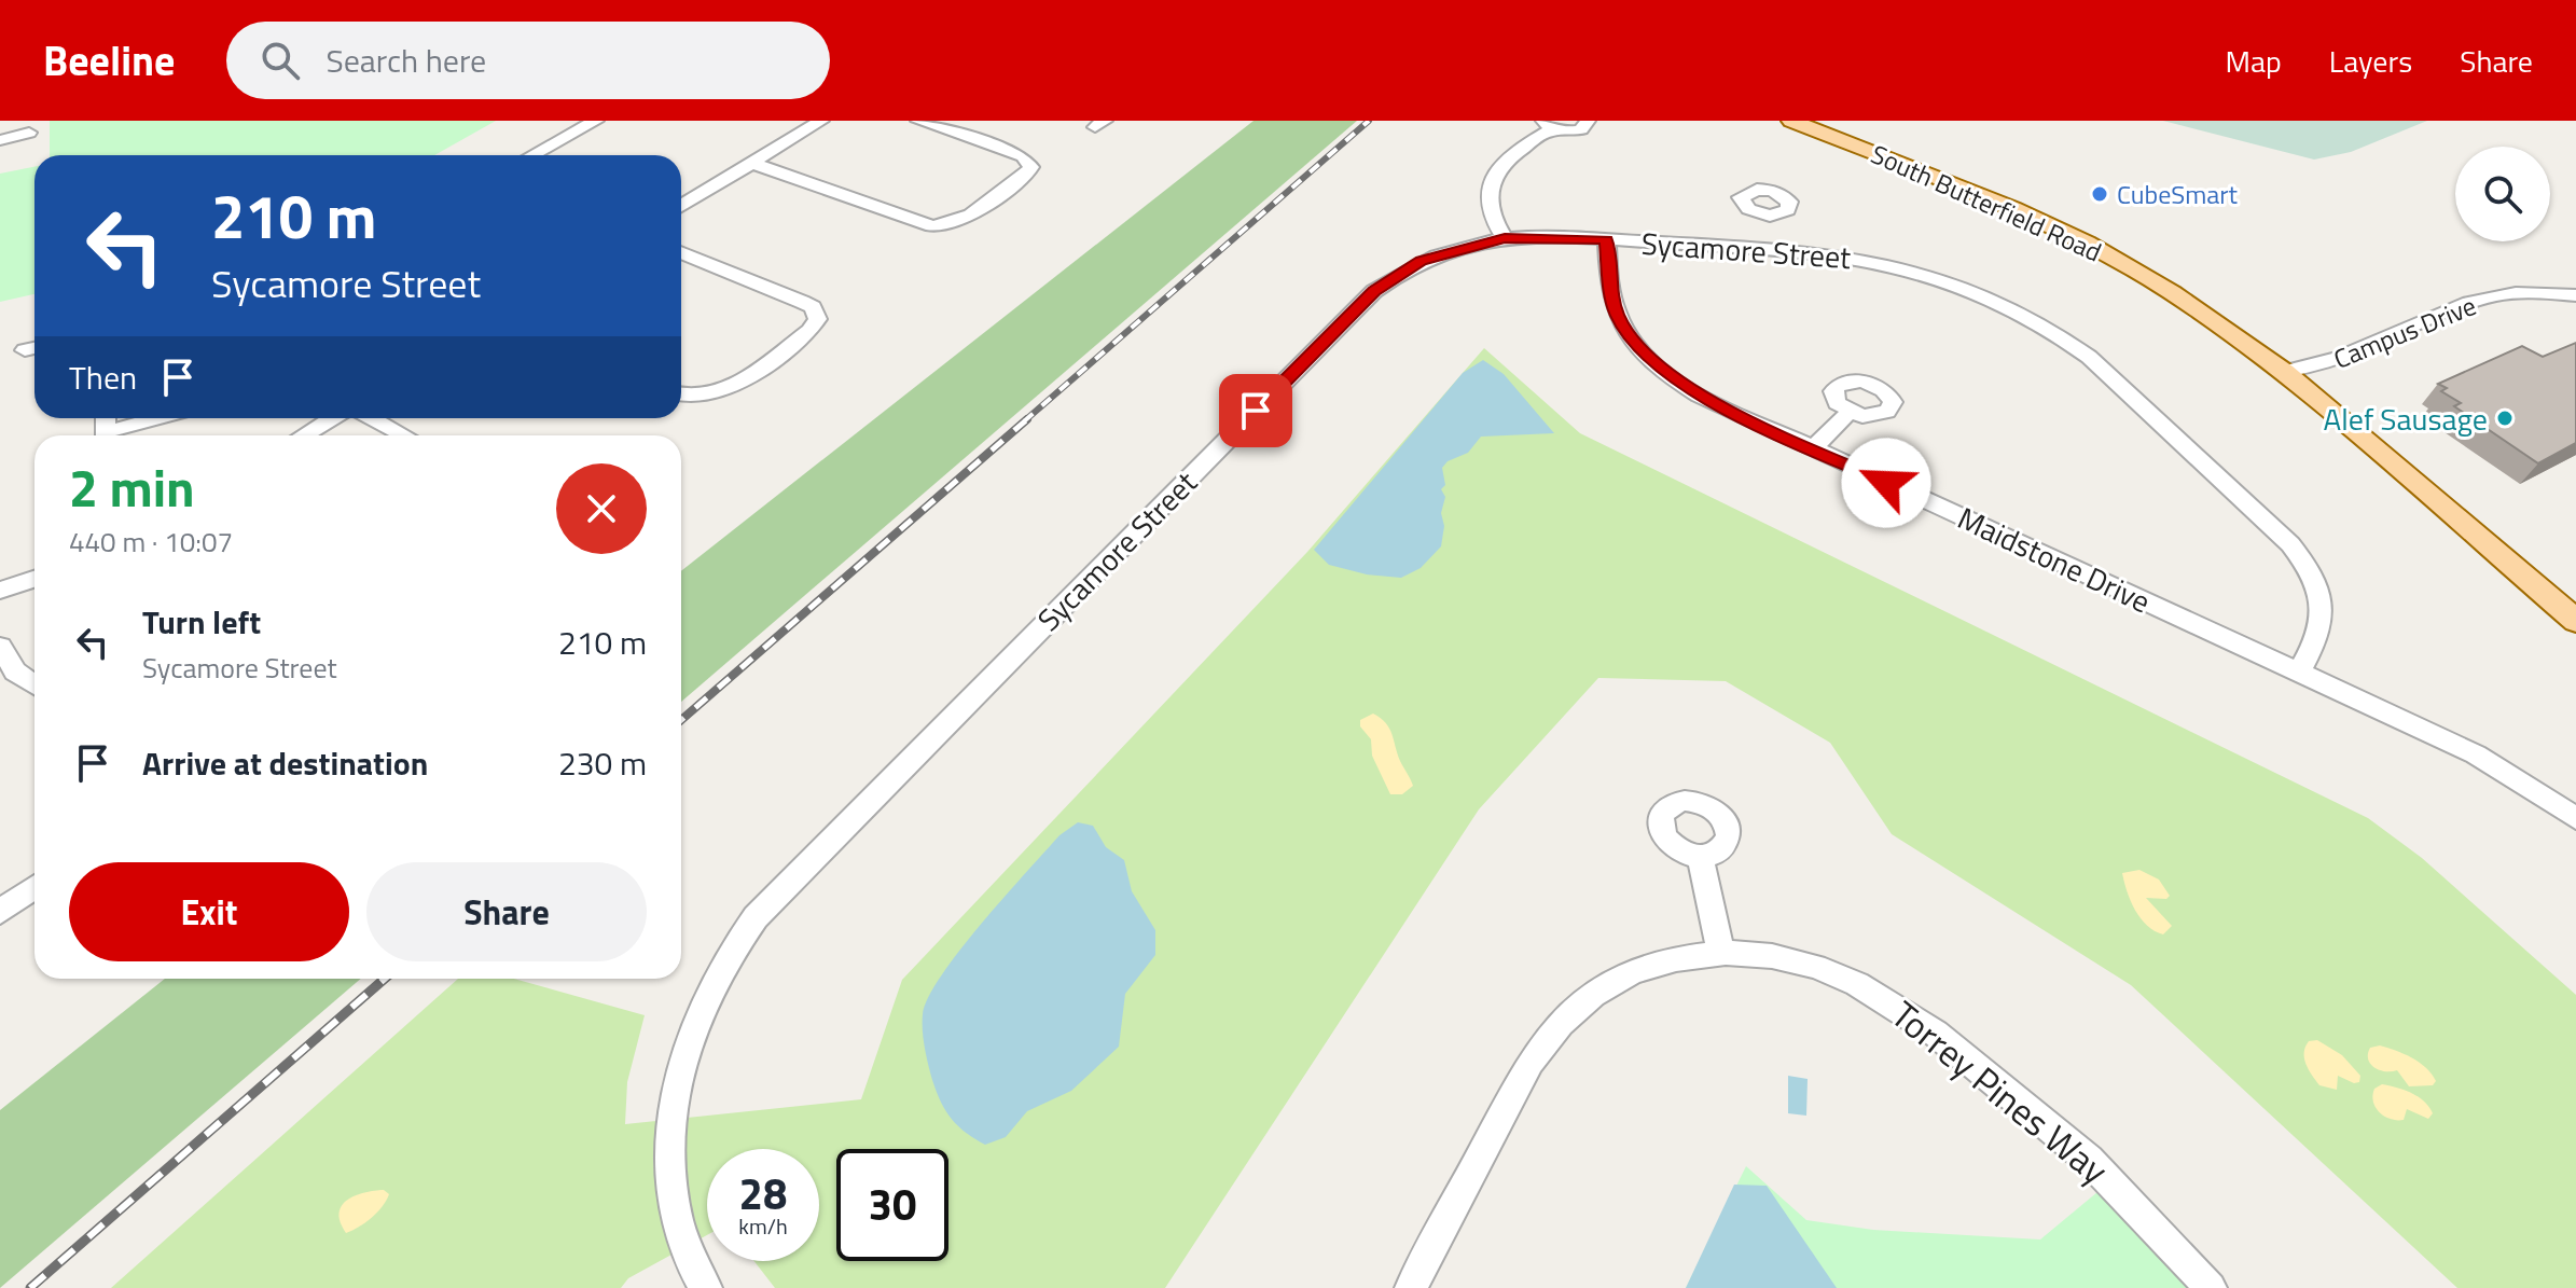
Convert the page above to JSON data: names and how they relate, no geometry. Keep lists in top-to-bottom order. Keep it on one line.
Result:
{"streets":{"main road":["South Butterfield Road"],"street":["Sycamore Street","Campus Drive","Maidstone Drive","Torrey Pines Way"]},"crossings":[["South Butterfield Road","Campus Drive"],["Sycamore Street","Maidstone Drive"]],"places":["CubeSmart","Alef Sausage"],"page":{"header":"Beeline","search":"Search here","nav":["Map","Layers","Share"],"turn":["210 m","Sycamore Street"],"then":"Then","heading":["2 min","440 m · 10:07"],"list":[{"name":"Turn left","note":"Sycamore Street","value":"210 m"},{"name":"Arrive at destination","value":"230 m"}],"buttons":["Exit","Share"],"speed":"28 km/h","limit":"30"}}
